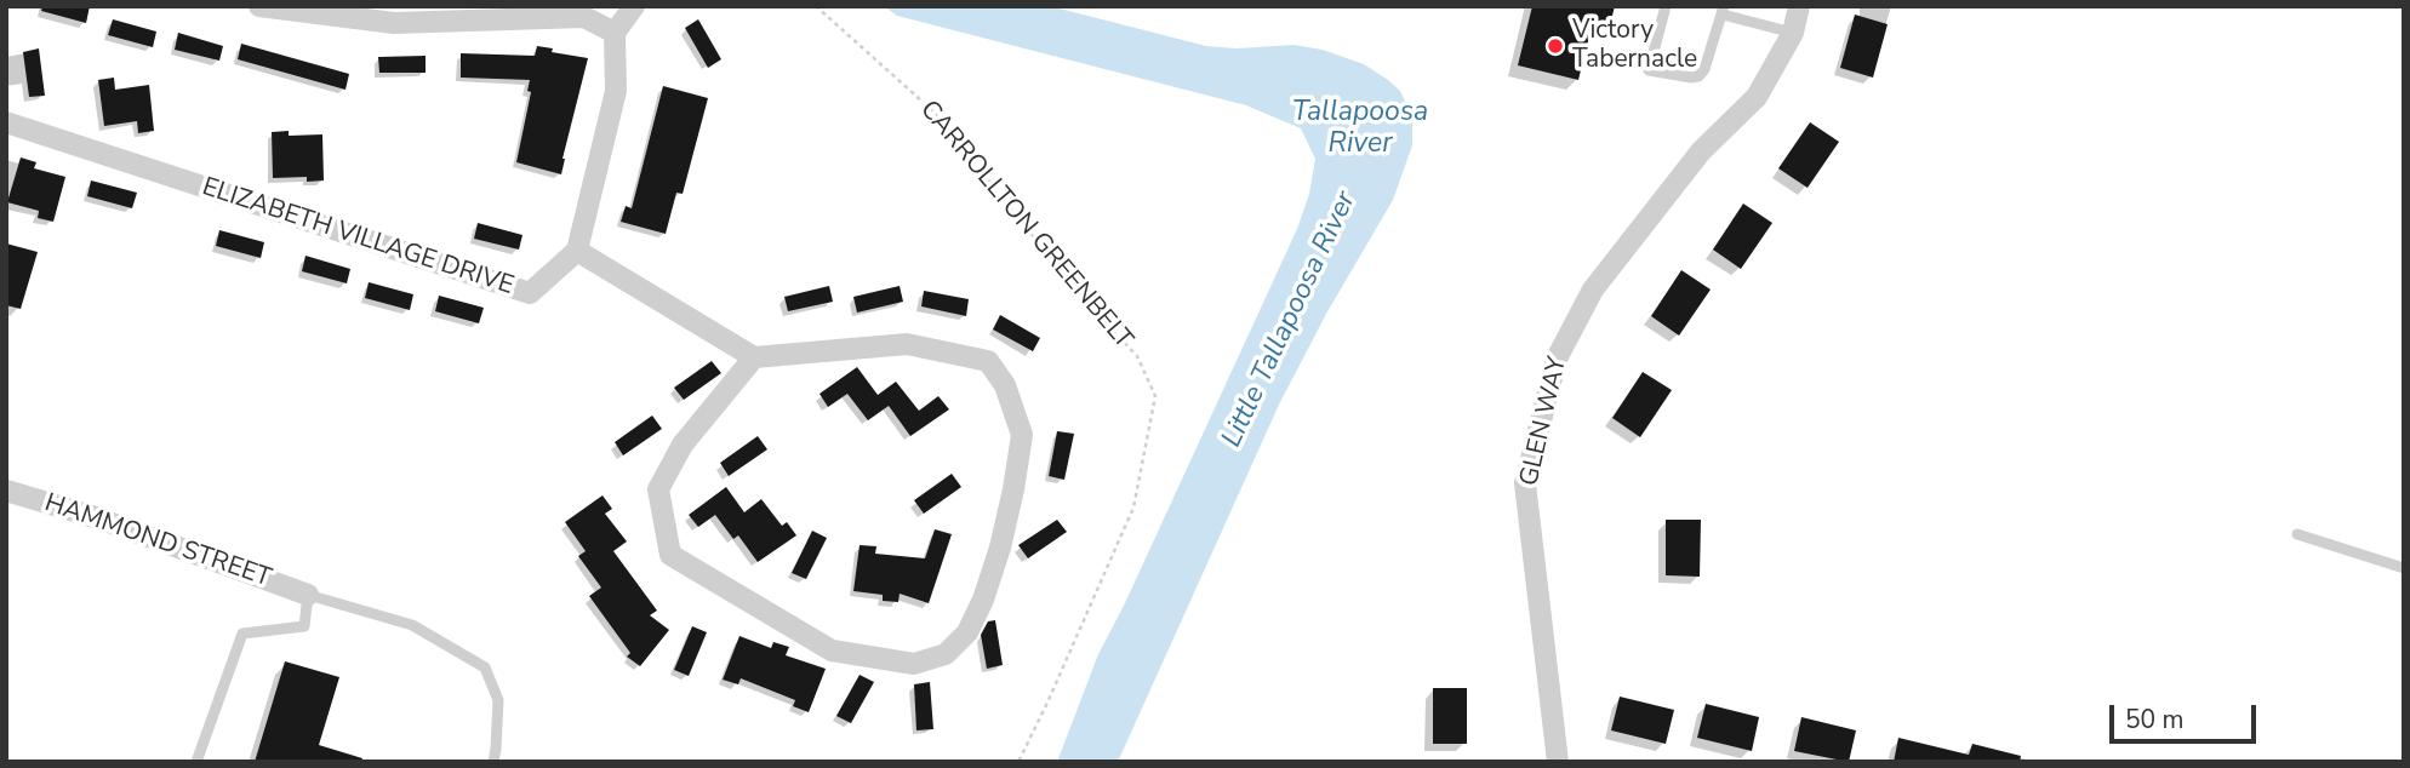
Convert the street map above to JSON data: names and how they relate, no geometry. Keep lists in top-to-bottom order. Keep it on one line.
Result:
{"streets":{"street":["ELIZABETH VILLAGE DRIVE","GLEN WAY","HAMMOND STREET"],"path":["CARROLLTON GREENBELT"]},"water":["Tallapoosa River","Little Tallapoosa River"],"places":["Victory Tabernacle"],"scale_bar":"50 m"}
